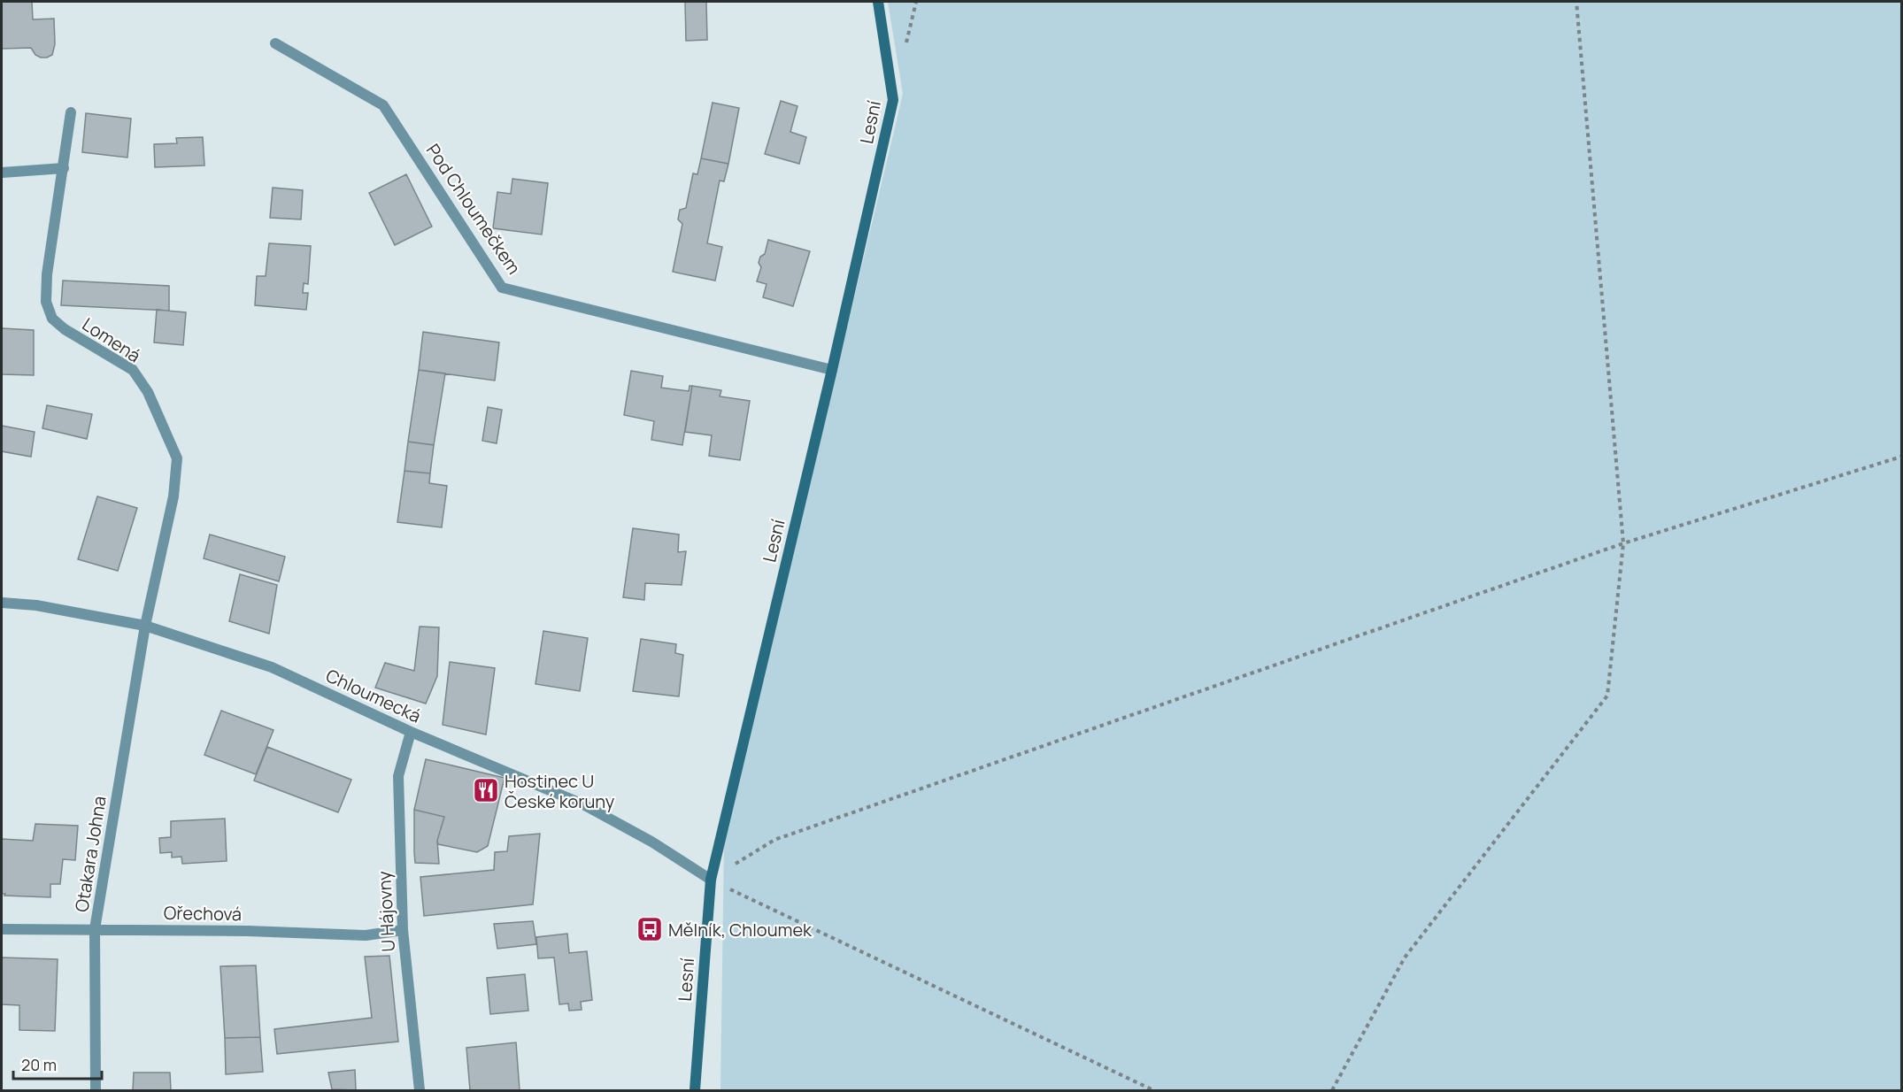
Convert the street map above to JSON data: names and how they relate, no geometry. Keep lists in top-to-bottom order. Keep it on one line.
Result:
{"streets":{"street":["Lesní","Pod Chloumečkem","Lomená","Chloumecká","Otakara Johna","U Hájovny","Ořechová"]},"crossings":[["Lesní","Pod Chloumečkem"],["Lesní","Chloumecká"],["Lomená","Chloumecká"],["Lomená","Otakara Johna"],["Chloumecká","Otakara Johna"],["Chloumecká","U Hájovny"],["Otakara Johna","Ořechová"],["U Hájovny","Ořechová"]],"places":{"restaurant":["Hostinec U České koruny"],"bus stop":["Mělník, Chloumek"]},"scale_bar":"20 m"}
